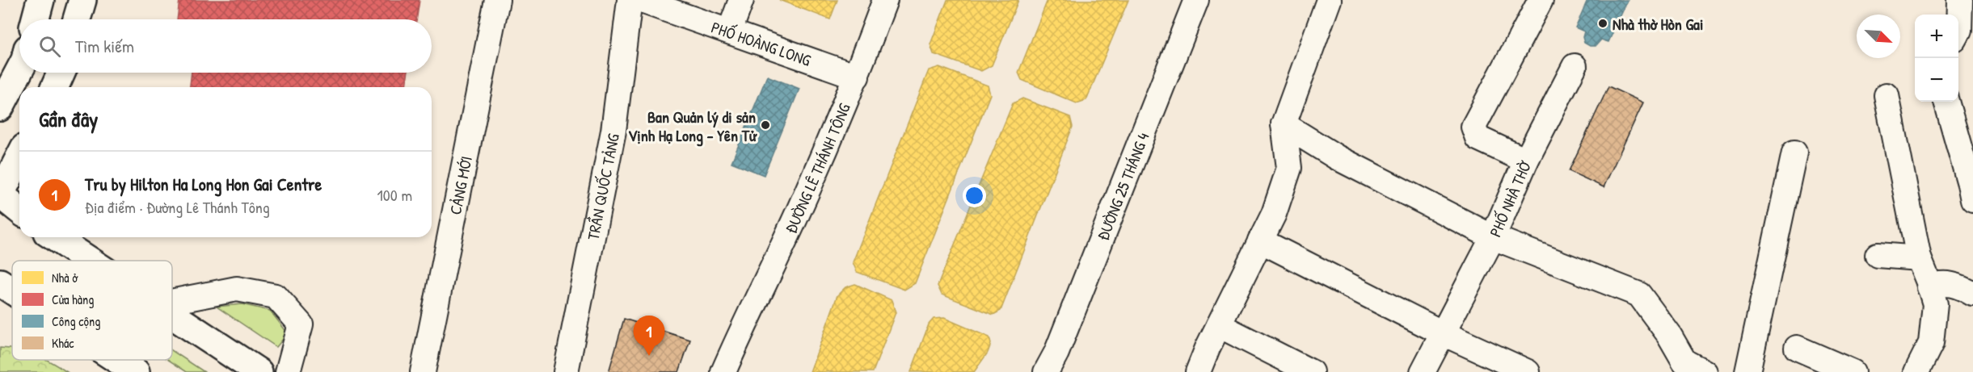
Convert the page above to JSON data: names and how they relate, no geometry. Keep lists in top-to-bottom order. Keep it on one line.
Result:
{"streets":{"street":["PHỐ HOÀNG LONG","ĐƯỜNG LÊ THÁNH TÔNG","CẢNG MỚI","TRẦN QUỐC TẢNG","ĐƯỜNG 25 THÁNG 4","PHỐ NHÀ THỜ"]},"crossings":[["PHỐ HOÀNG LONG","ĐƯỜNG LÊ THÁNH TÔNG"]],"places":["Nhà thờ Hòn Gai","Ban Quản lý di sản Vịnh Hạ Long - Yên Tử"],"legend":["Nhà ở","Cửa hàng","Công cộng","Khác"],"north":"bottom right","page":{"map_buttons":["+","−"],"search":"Tìm kiếm","heading":"Gần đây","list":[{"mark":"1","name":"Tru by Hilton Ha Long Hon Gai Centre","note":"Địa điểm · Đường Lê Thánh Tông","value":"100 m"}],"pins":"1"}}
